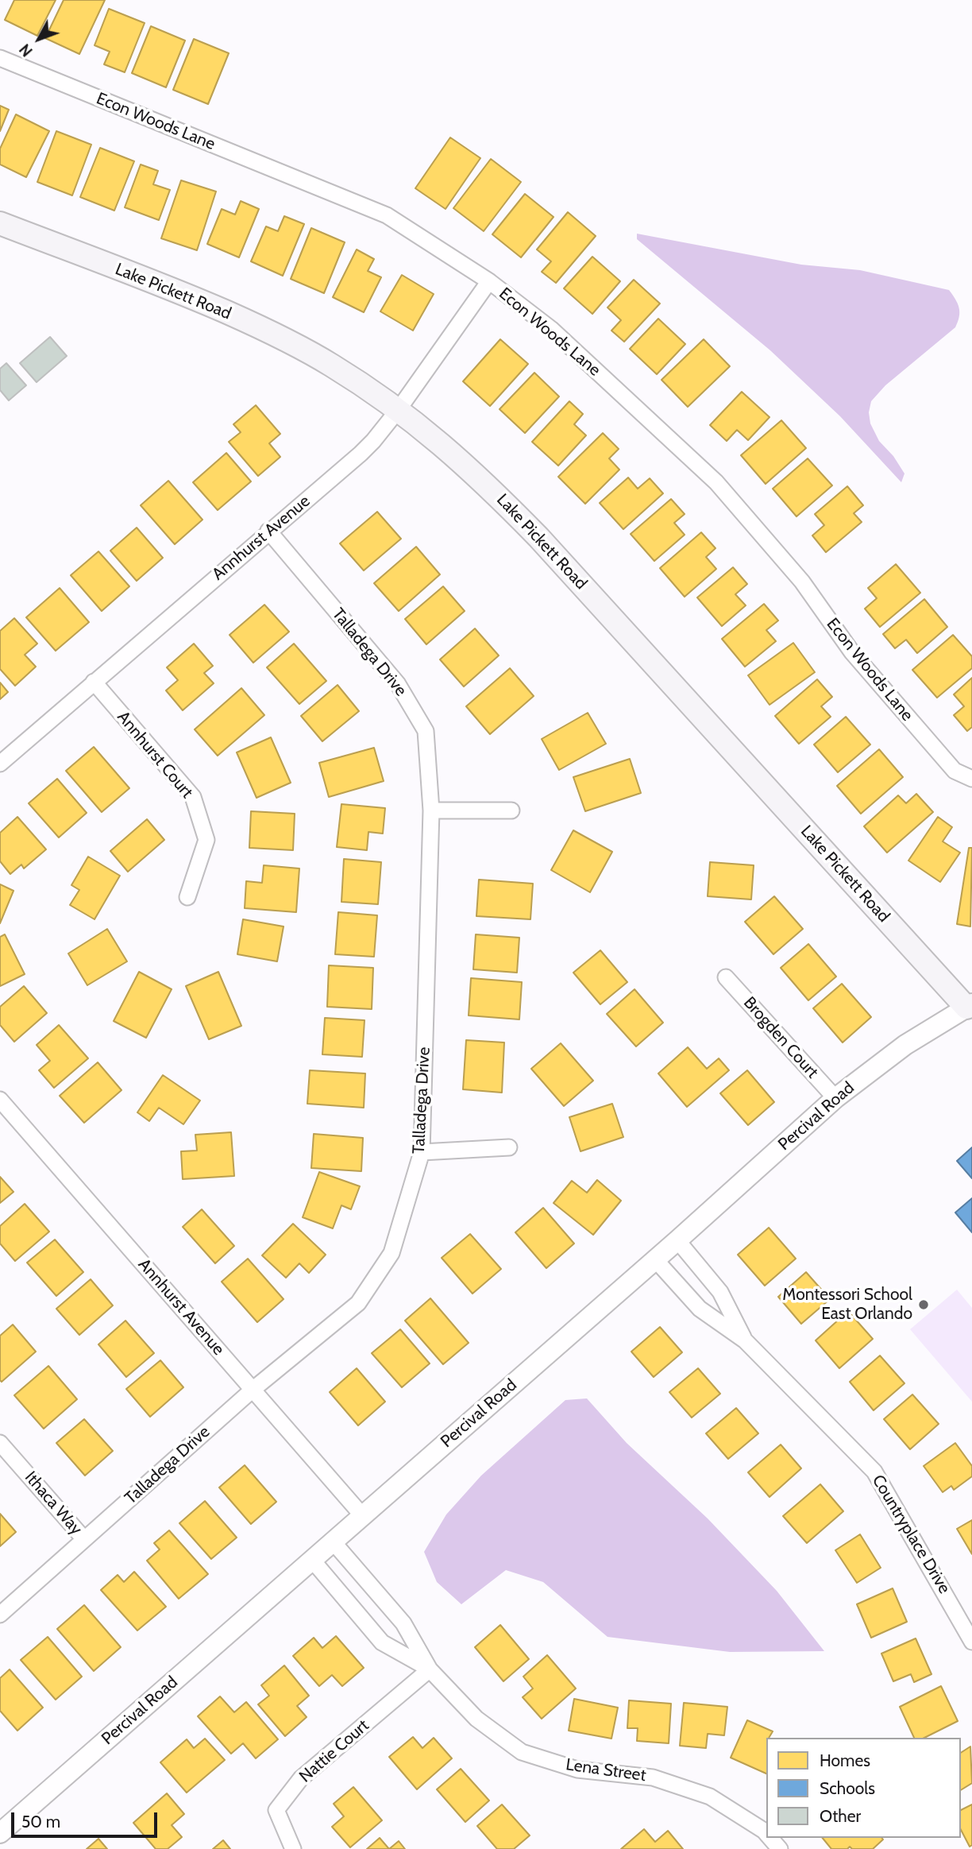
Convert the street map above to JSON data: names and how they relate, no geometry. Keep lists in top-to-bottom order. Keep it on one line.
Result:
{"streets":{"main road":["Lake Pickett Road"],"street":["Econ Woods Lane","Annhurst Avenue","Talladega Drive","Annhurst Court","Brogden Court","Percival Road","Ithaca Way","Countryplace Drive","Nattie Court","Lena Street"]},"crossings":[["Econ Woods Lane","Annhurst Avenue"],["Lake Pickett Road","Annhurst Avenue"],["Lake Pickett Road","Percival Road"],["Annhurst Avenue","Talladega Drive"],["Annhurst Avenue","Annhurst Court"],["Annhurst Avenue","Percival Road"],["Talladega Drive","Ithaca Way"],["Brogden Court","Percival Road"],["Percival Road","Countryplace Drive"],["Percival Road","Lena Street"],["Nattie Court","Lena Street"]],"places":["Montessori School East Orlando"],"legend":["Homes","Schools","Other"],"scale_bar":"50 m","north":"bottom left"}
